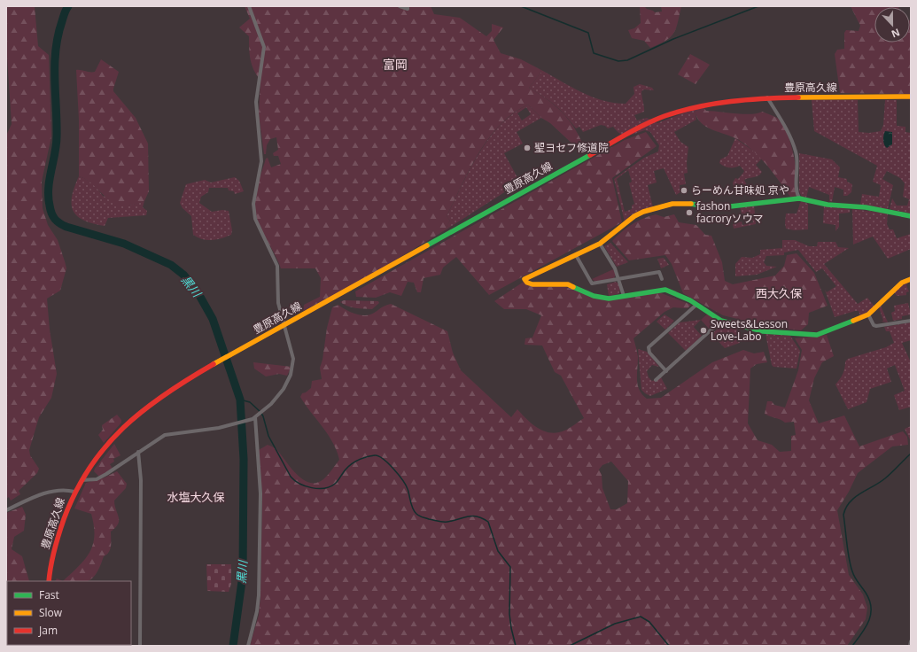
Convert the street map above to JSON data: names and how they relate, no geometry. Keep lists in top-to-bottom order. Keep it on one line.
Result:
{"streets":{"main road":["豊原高久線"]},"districts":["富岡","西大久保","水塩大久保"],"water":["黒川"],"places":["聖ヨセフ修道院","らーめん甘味処 京や","fashon facroryソウマ","Sweets&Lesson Love-Labo"],"legend":["Fast","Slow","Jam"],"north":"bottom"}
